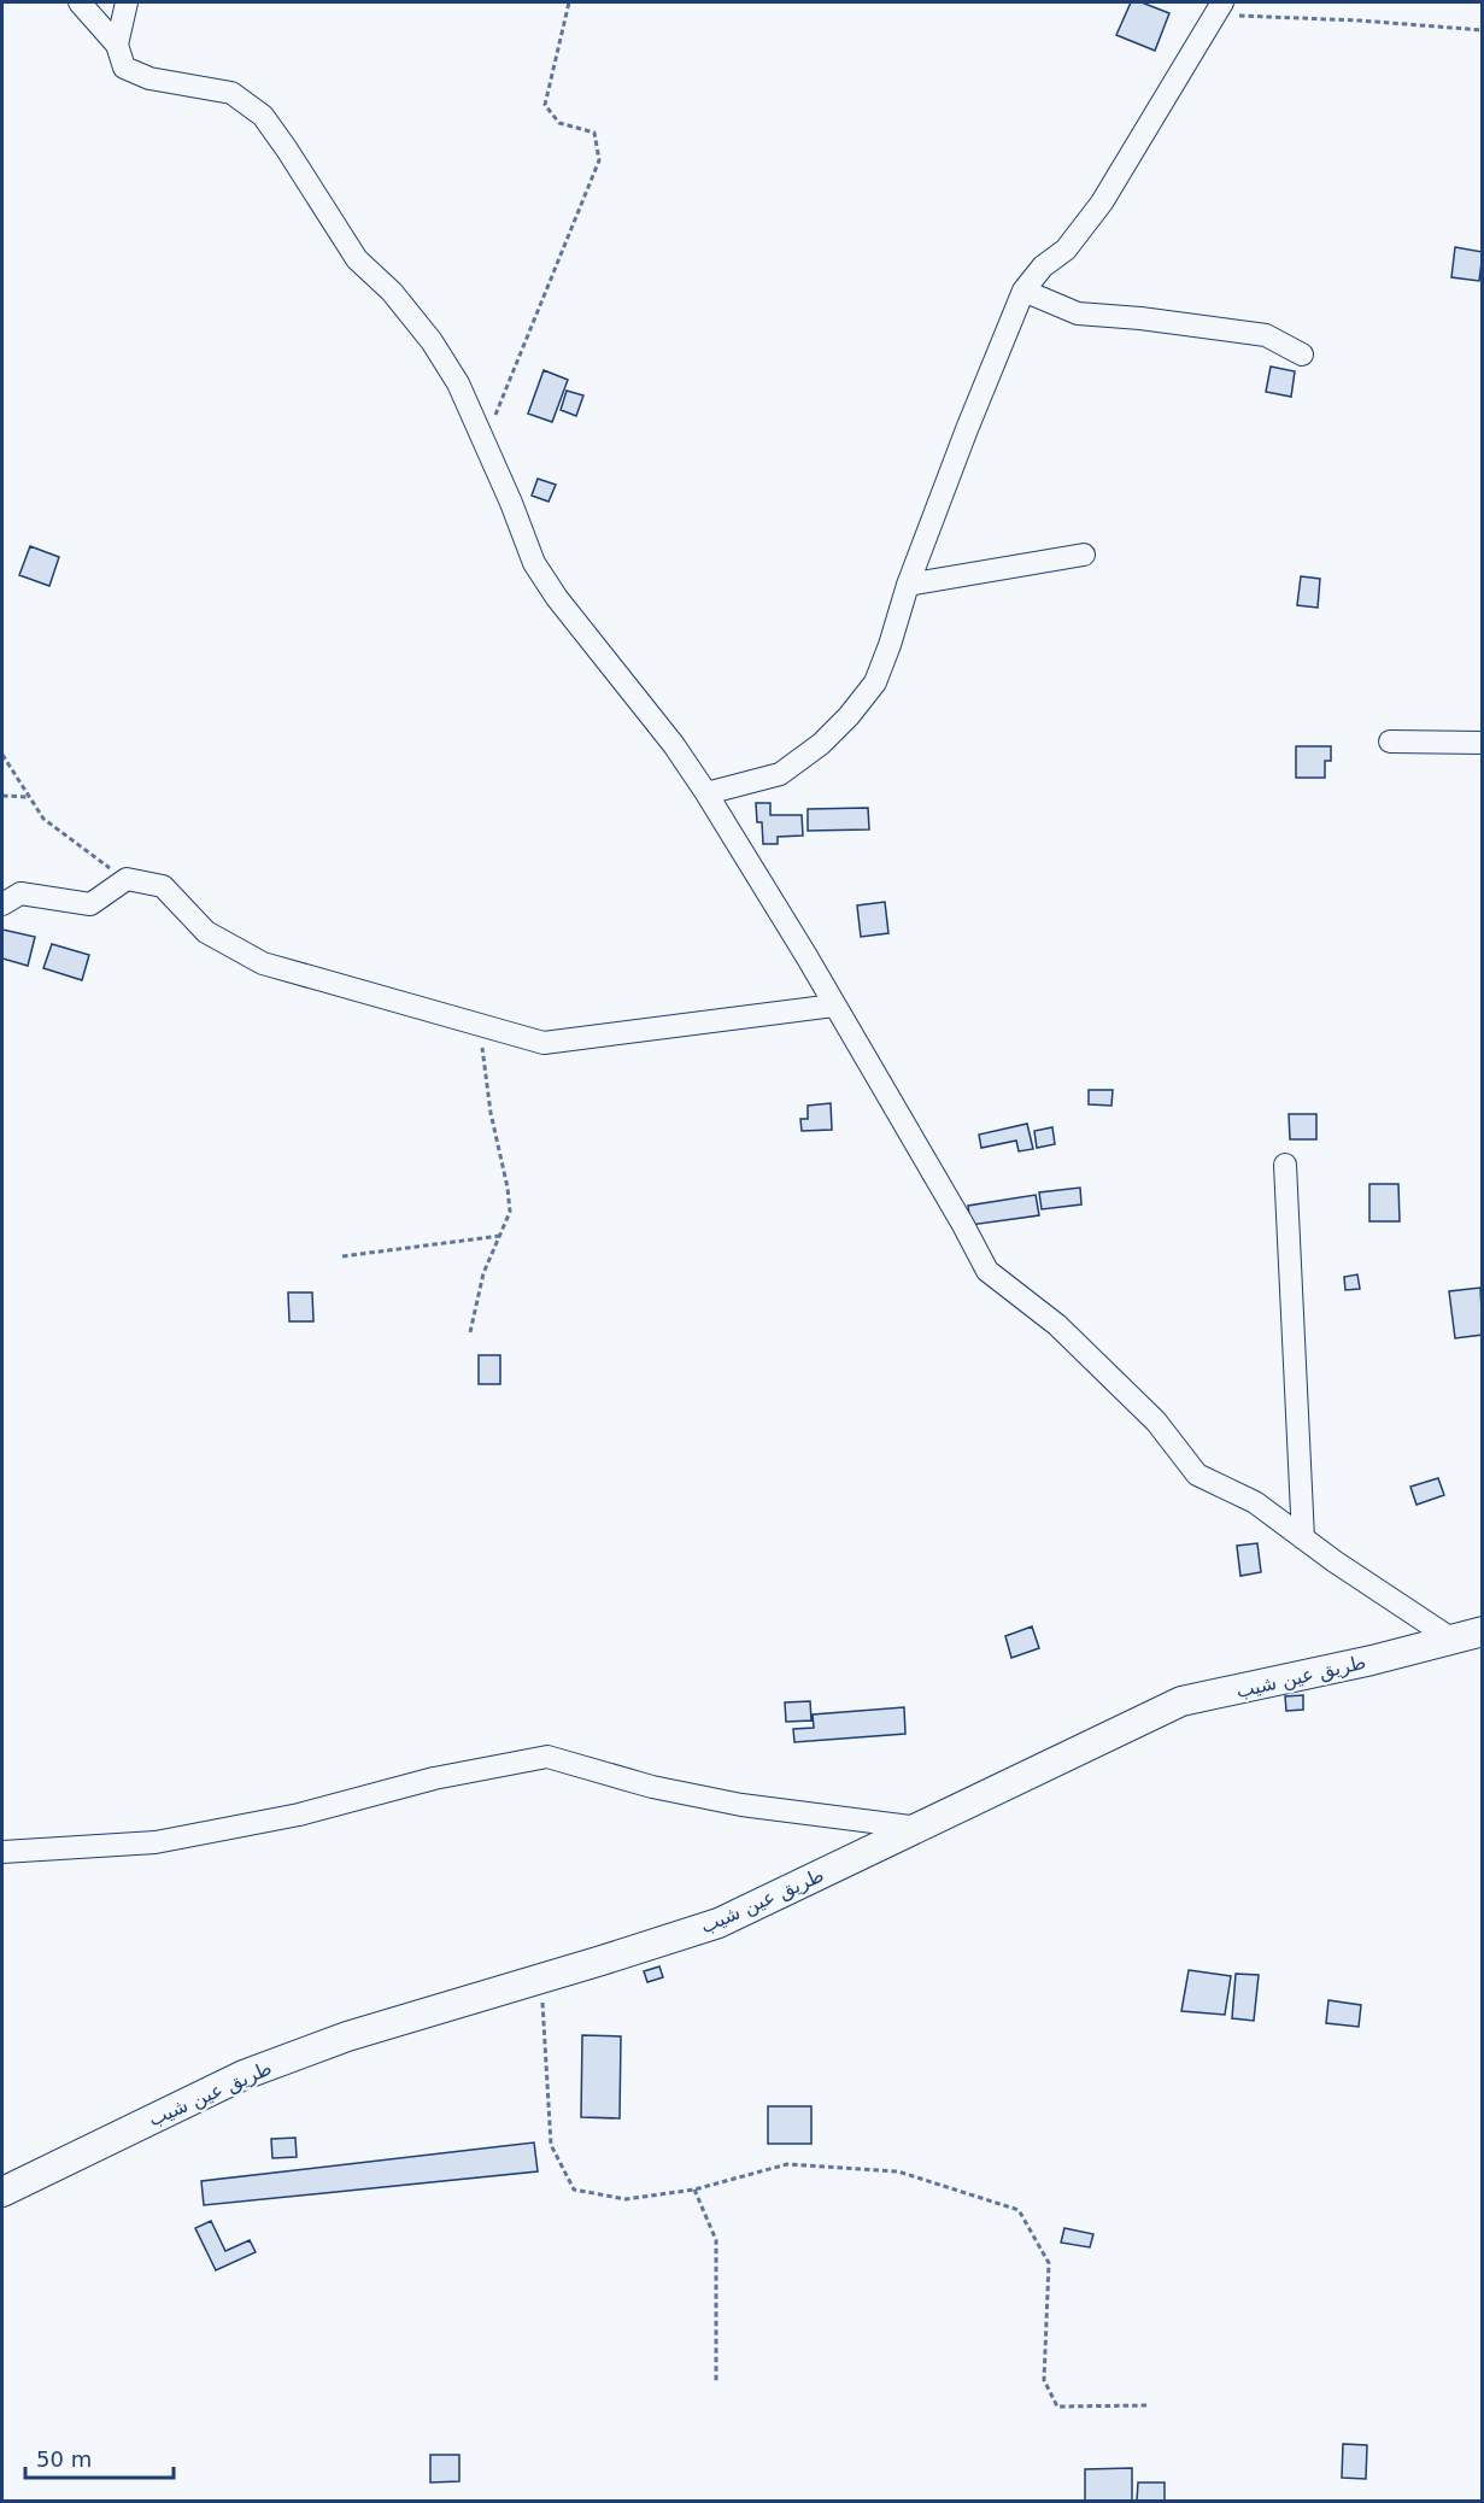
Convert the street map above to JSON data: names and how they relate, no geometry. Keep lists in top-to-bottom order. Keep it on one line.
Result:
{"streets":{"main road":["طريق عين شيب"]},"scale_bar":"50 m"}
